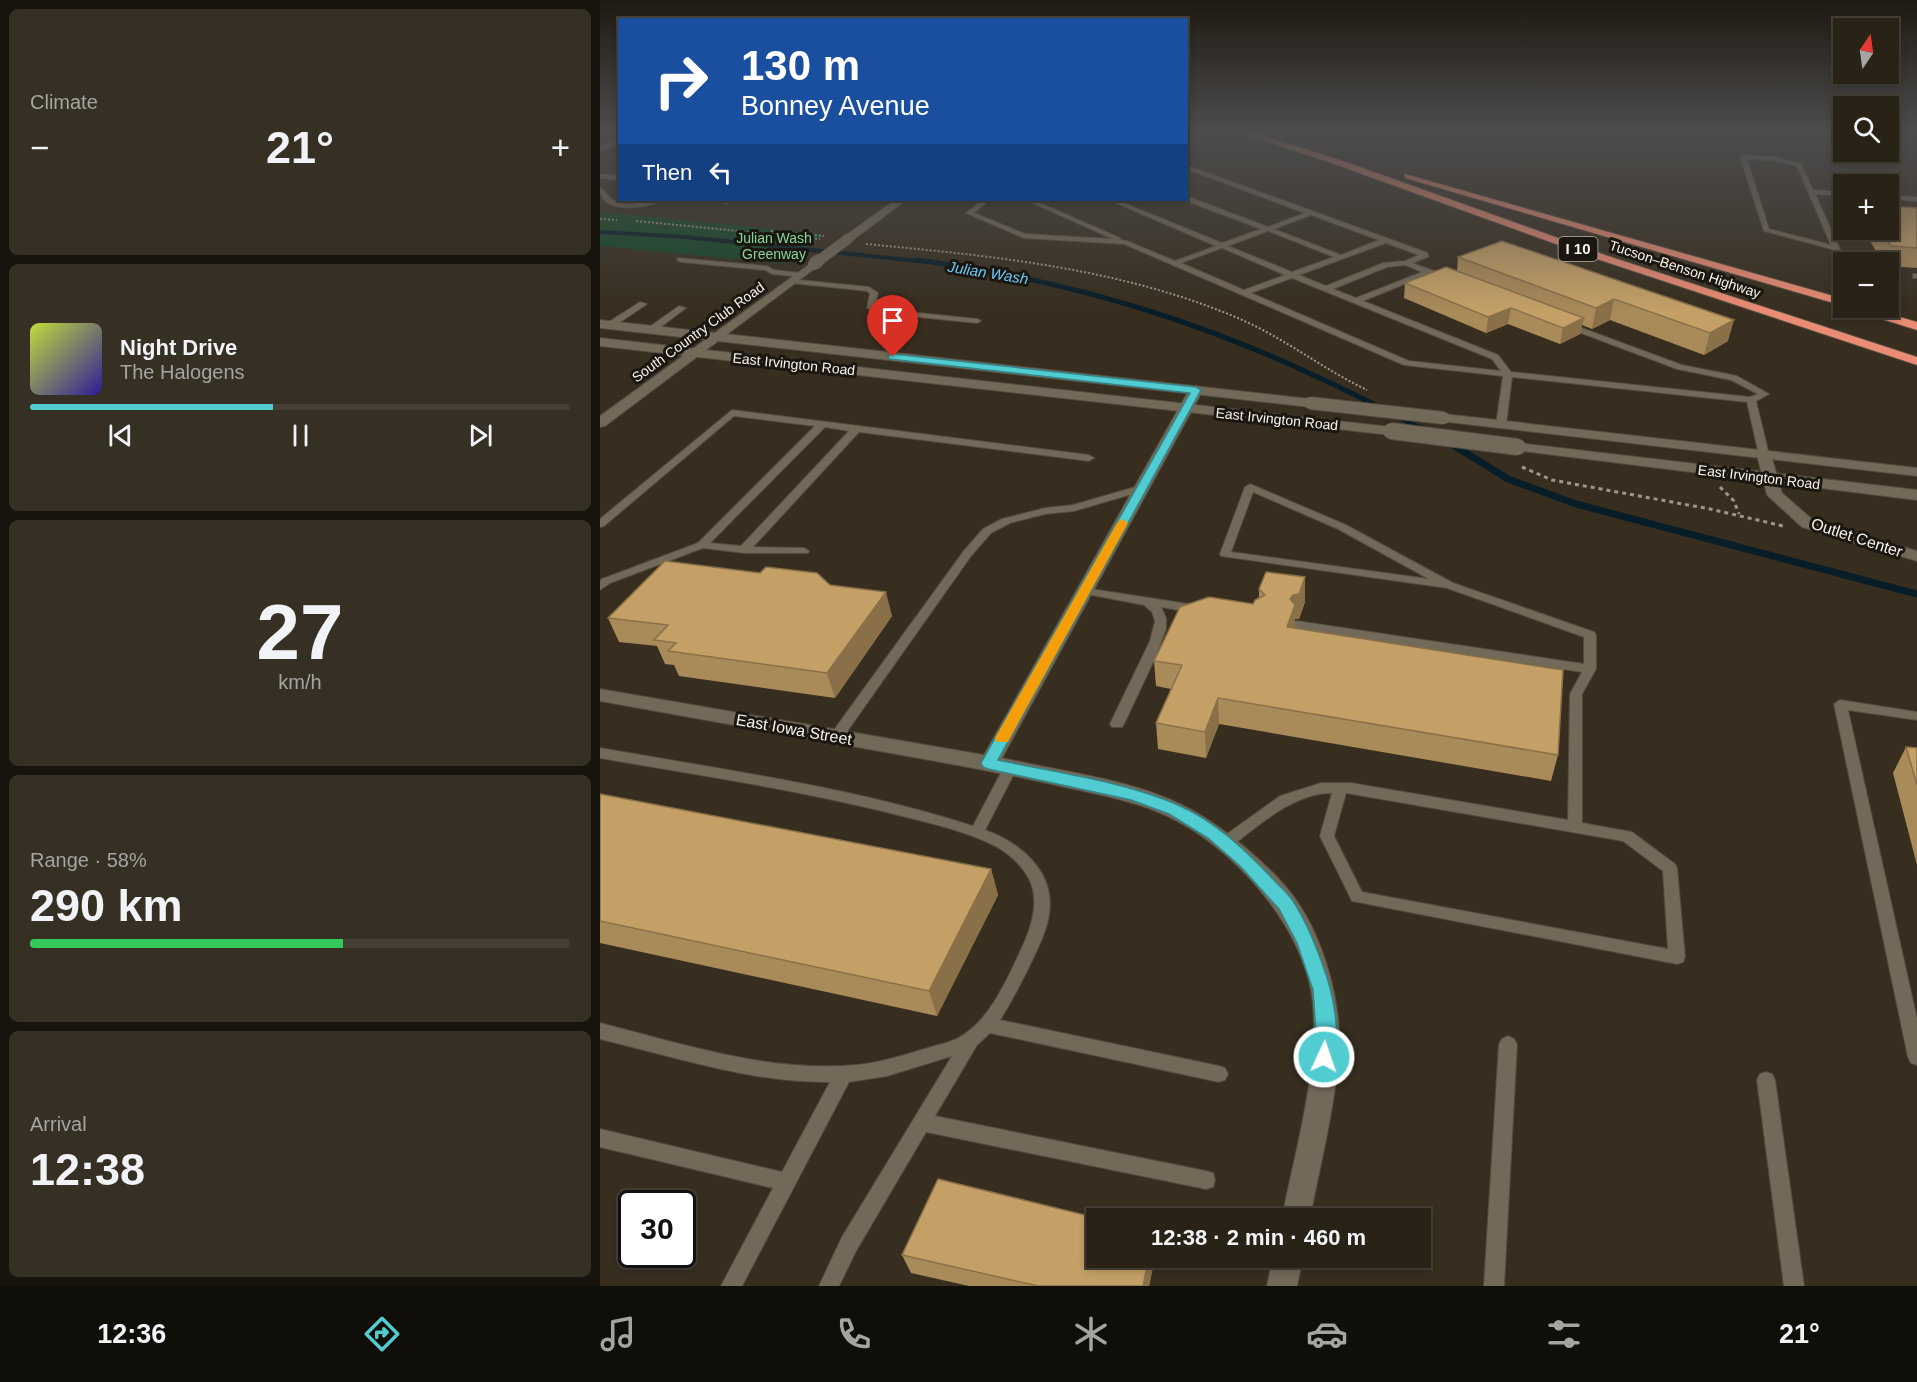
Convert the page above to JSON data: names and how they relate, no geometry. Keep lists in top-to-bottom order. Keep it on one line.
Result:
{"streets":{"highway":["I 10","Tucson–Benson Highway"],"main road":["South Country Club Road","East Irvington Road","Outlet Center","East Iowa Street"]},"crossings":[["South Country Club Road","East Irvington Road"],["East Irvington Road","Outlet Center"]],"water":["Julian Wash"],"parks":["Julian Wash Greenway"],"north":"top","page":{"tile":["Climate",["27","km/h"],["Range · 58%","290 km"],["Arrival","12:38"]],"map_buttons":["+","−"],"turn":["130 m","Bonney Avenue"],"heat":["−","21°","+"],"then":"Then","song":["Night Drive","The Halogens"],"limit":"30","trip":"12:38 · 2 min · 460 m","tabs":["12:36","21°"]}}
